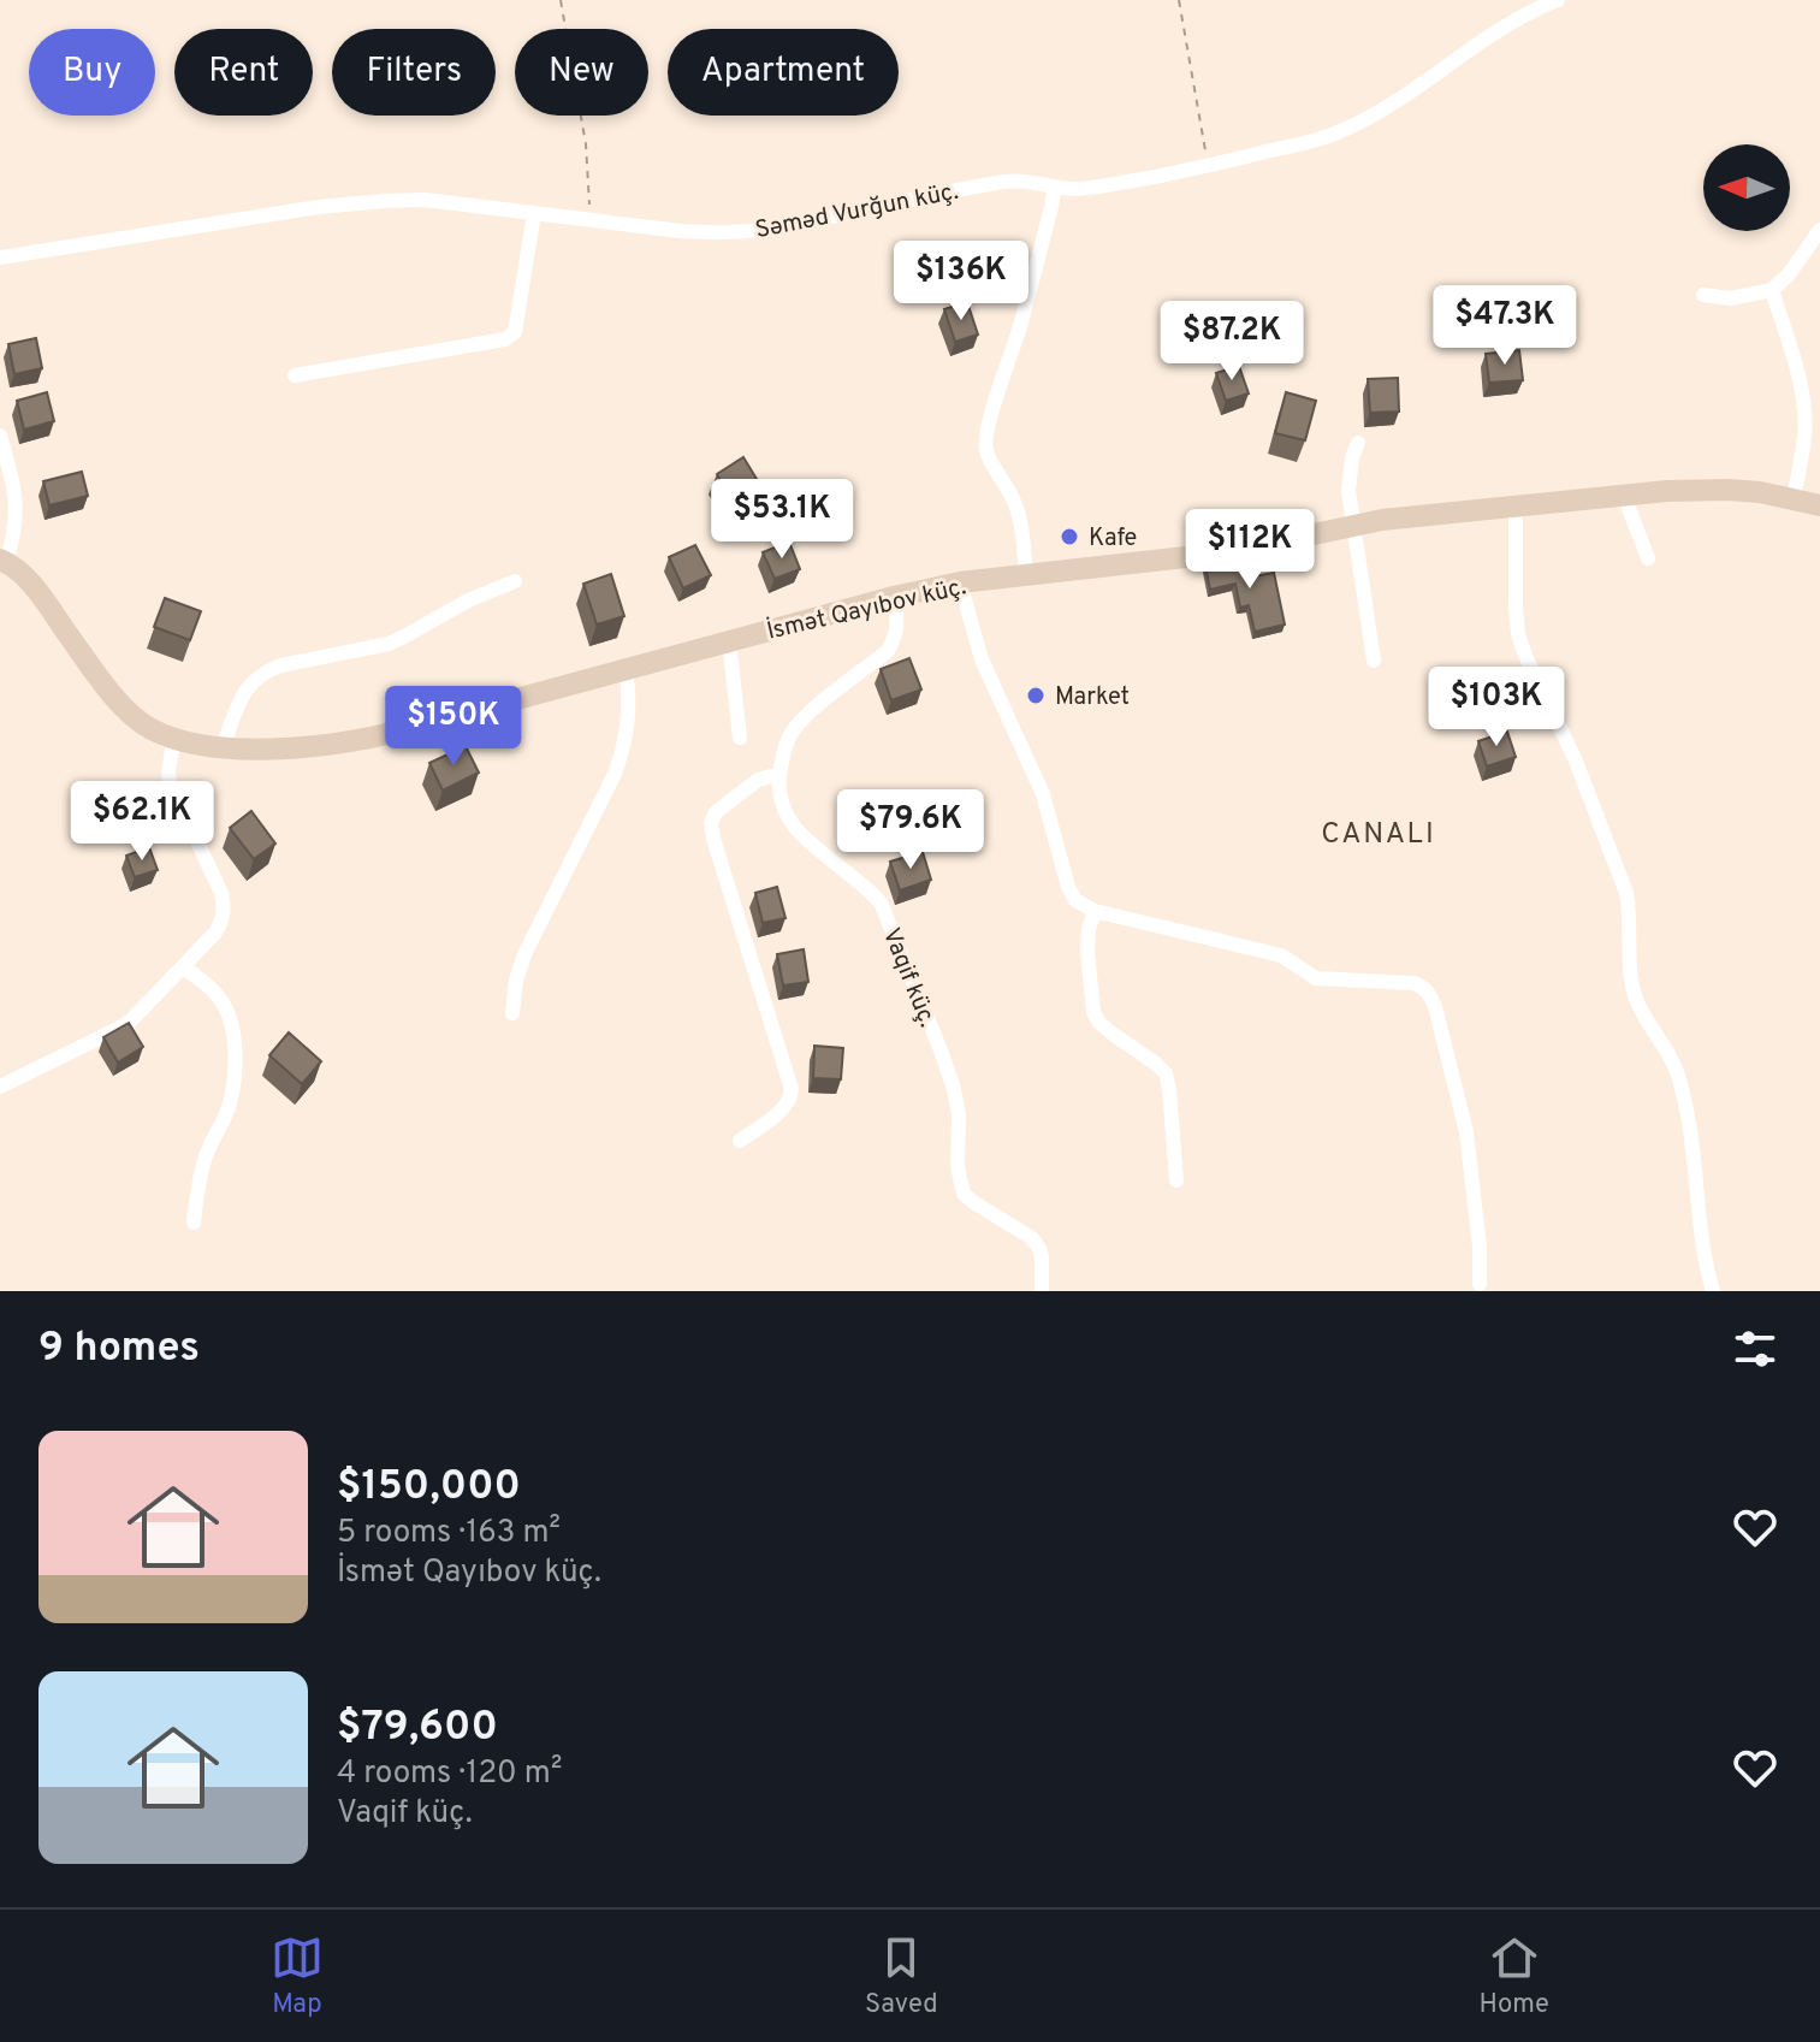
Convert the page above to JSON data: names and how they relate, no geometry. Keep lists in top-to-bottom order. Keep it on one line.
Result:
{"streets":{"street":["Səməd Vurğun küç.","İsmət Qayıbov küç.","Vaqif küç."]},"districts":["CANALI"],"places":["Kafe","Market"],"north":"left","page":{"chip":["Buy","Rent","Filters","New","Apartment"],"price":["$136K","$47.3K","$87.2K","$53.1K","$112K","$103K","$150K","$62.1K","$79.6K"],"heading":"9 homes","list":[{"name":"$150,000","note":"5 rooms · 163 m² · İsmət Qayıbov küç."},{"name":"$79,600","note":"4 rooms · 120 m² · Vaqif küç."}],"tabs":["Map","Saved","Home"]}}
